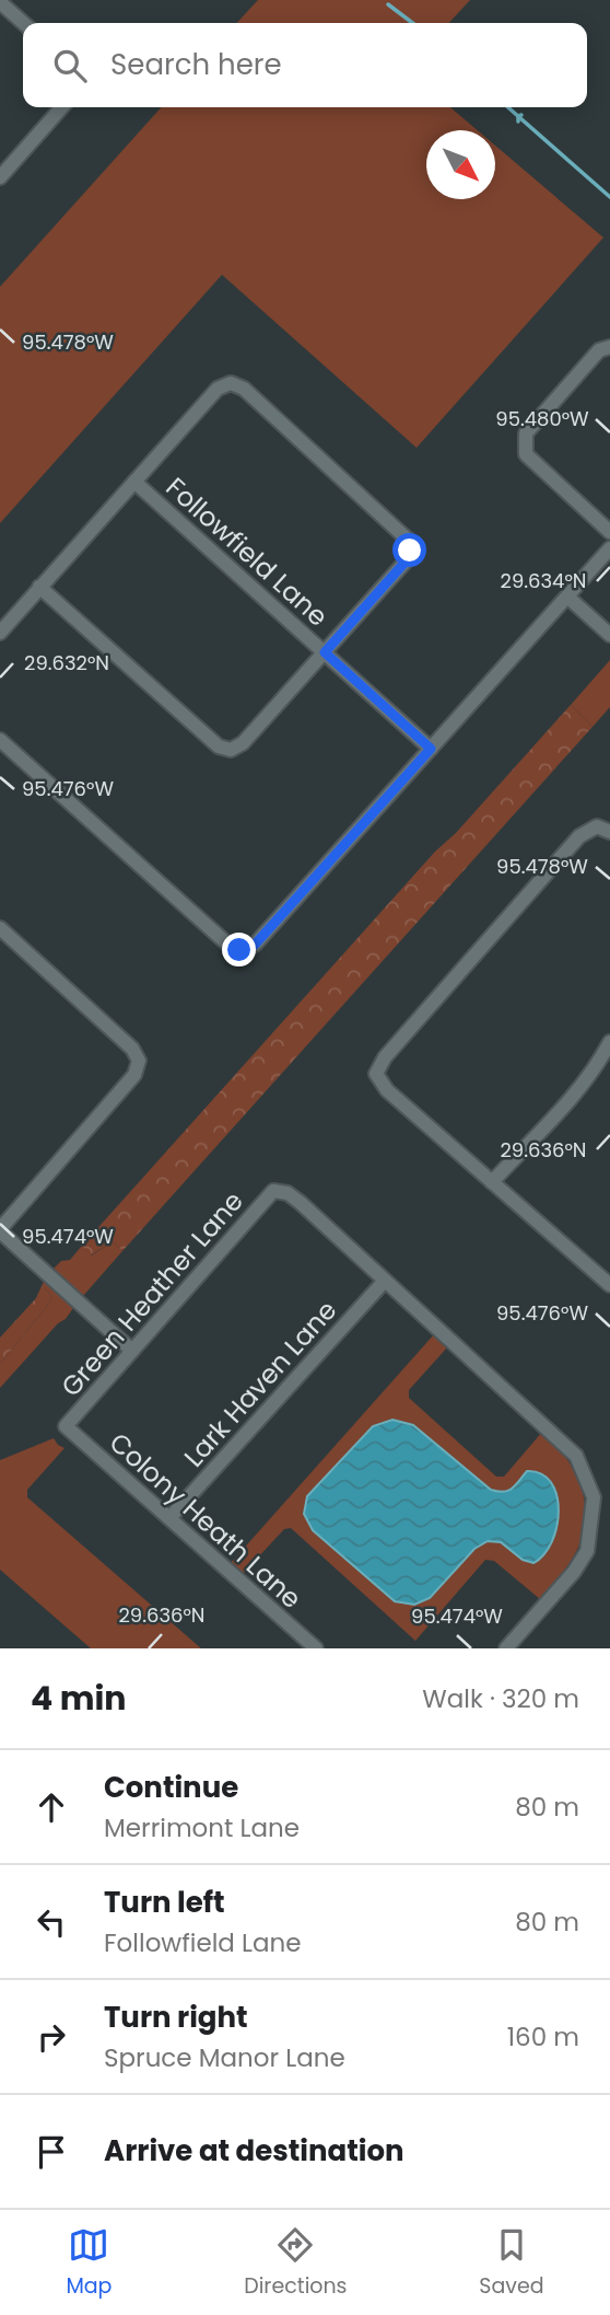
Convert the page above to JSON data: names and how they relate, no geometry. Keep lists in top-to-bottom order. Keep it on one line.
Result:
{"streets":{"street":["Followfield Lane","Green Heather Lane","Lark Haven Lane","Colony Heath Lane"]},"crossings":[["Green Heather Lane","Lark Haven Lane"],["Green Heather Lane","Colony Heath Lane"],["Lark Haven Lane","Colony Heath Lane"]],"north":"bottom right","page":{"search":"Search here","heading":["4 min","Walk · 320 m"],"list":[["Continue","Merrimont Lane","80 m"],["Turn left","Followfield Lane","80 m"],["Turn right","Spruce Manor Lane","160 m"],"Arrive at destination"],"nav":["Map","Directions","Saved"]},"coordinates":["95.478°W","95.480°W","29.634°N","29.632°N","95.476°W","29.636°N","95.474°W"]}
